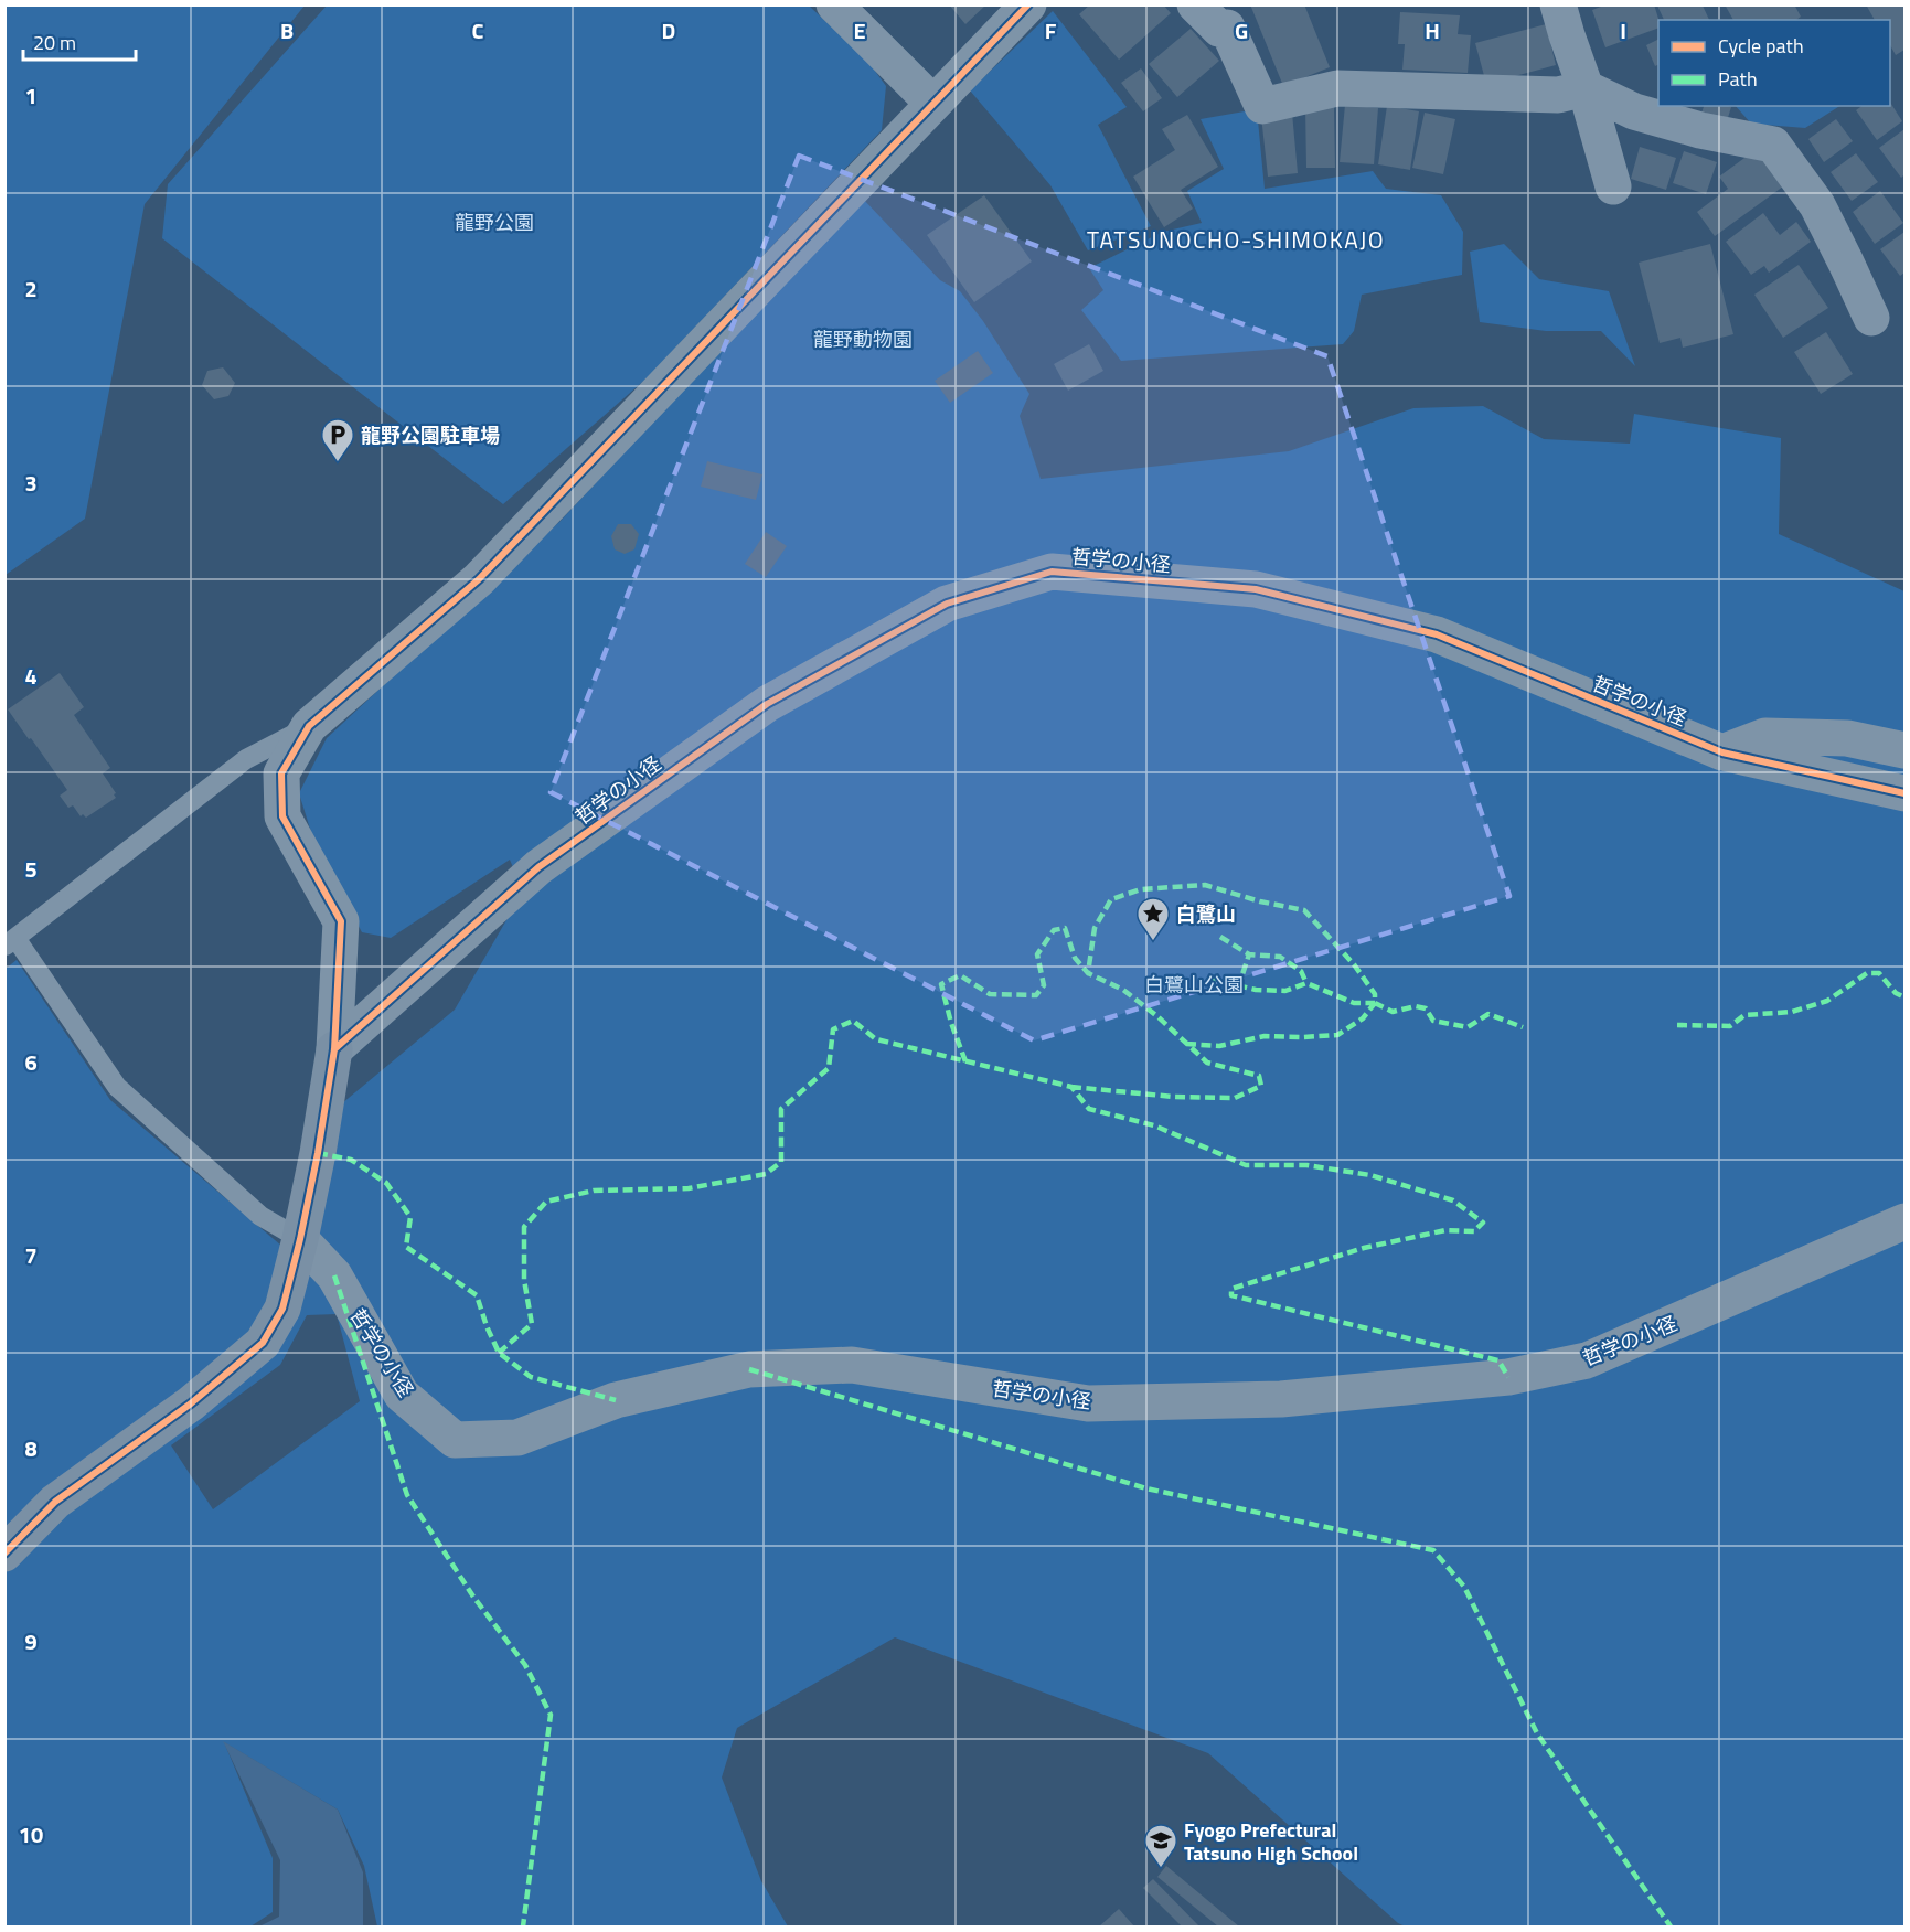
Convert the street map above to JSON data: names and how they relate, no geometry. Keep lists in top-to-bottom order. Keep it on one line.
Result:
{"streets":{"street":["哲学の小径"]},"districts":["TATSUNOCHO-SHIMOKAJO"],"parks":["龍野公園","龍野動物園","白鷺山公園"],"places":{"parking":["龍野公園駐車場"],"place":["白鷺山"],"school or university":["Fyogo Prefectural Tatsuno High School"]},"legend":["Cycle path","Path"],"scale_bar":"20 m","grid":{"columns":["B","C","D","E","F","G","H","I"],"rows":["1","2","3","4","5","6","7","8","9","10"]}}
